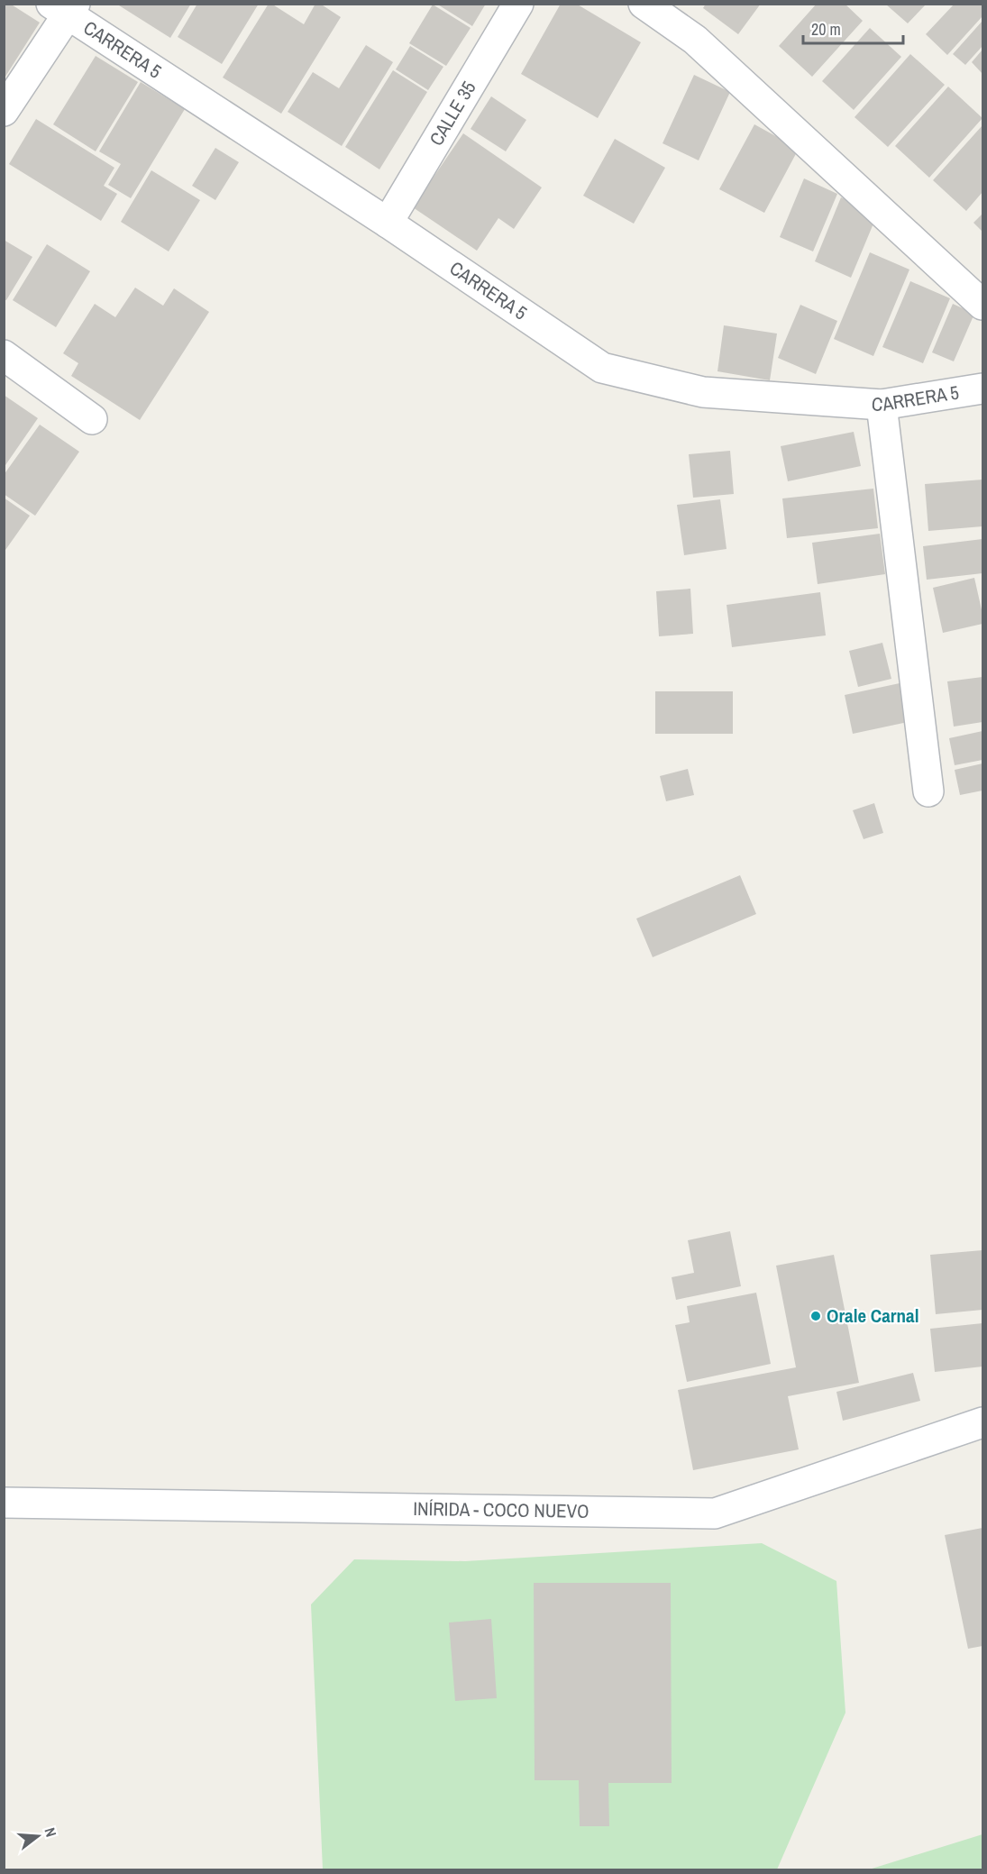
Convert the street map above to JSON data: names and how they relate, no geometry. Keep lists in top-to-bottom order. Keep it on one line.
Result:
{"streets":{"street":["CARRERA 5","CALLE 35","INÍRIDA - COCO NUEVO"]},"crossings":[["CARRERA 5","CALLE 35"]],"places":["Orale Carnal"],"scale_bar":"20 m","north":"right"}
